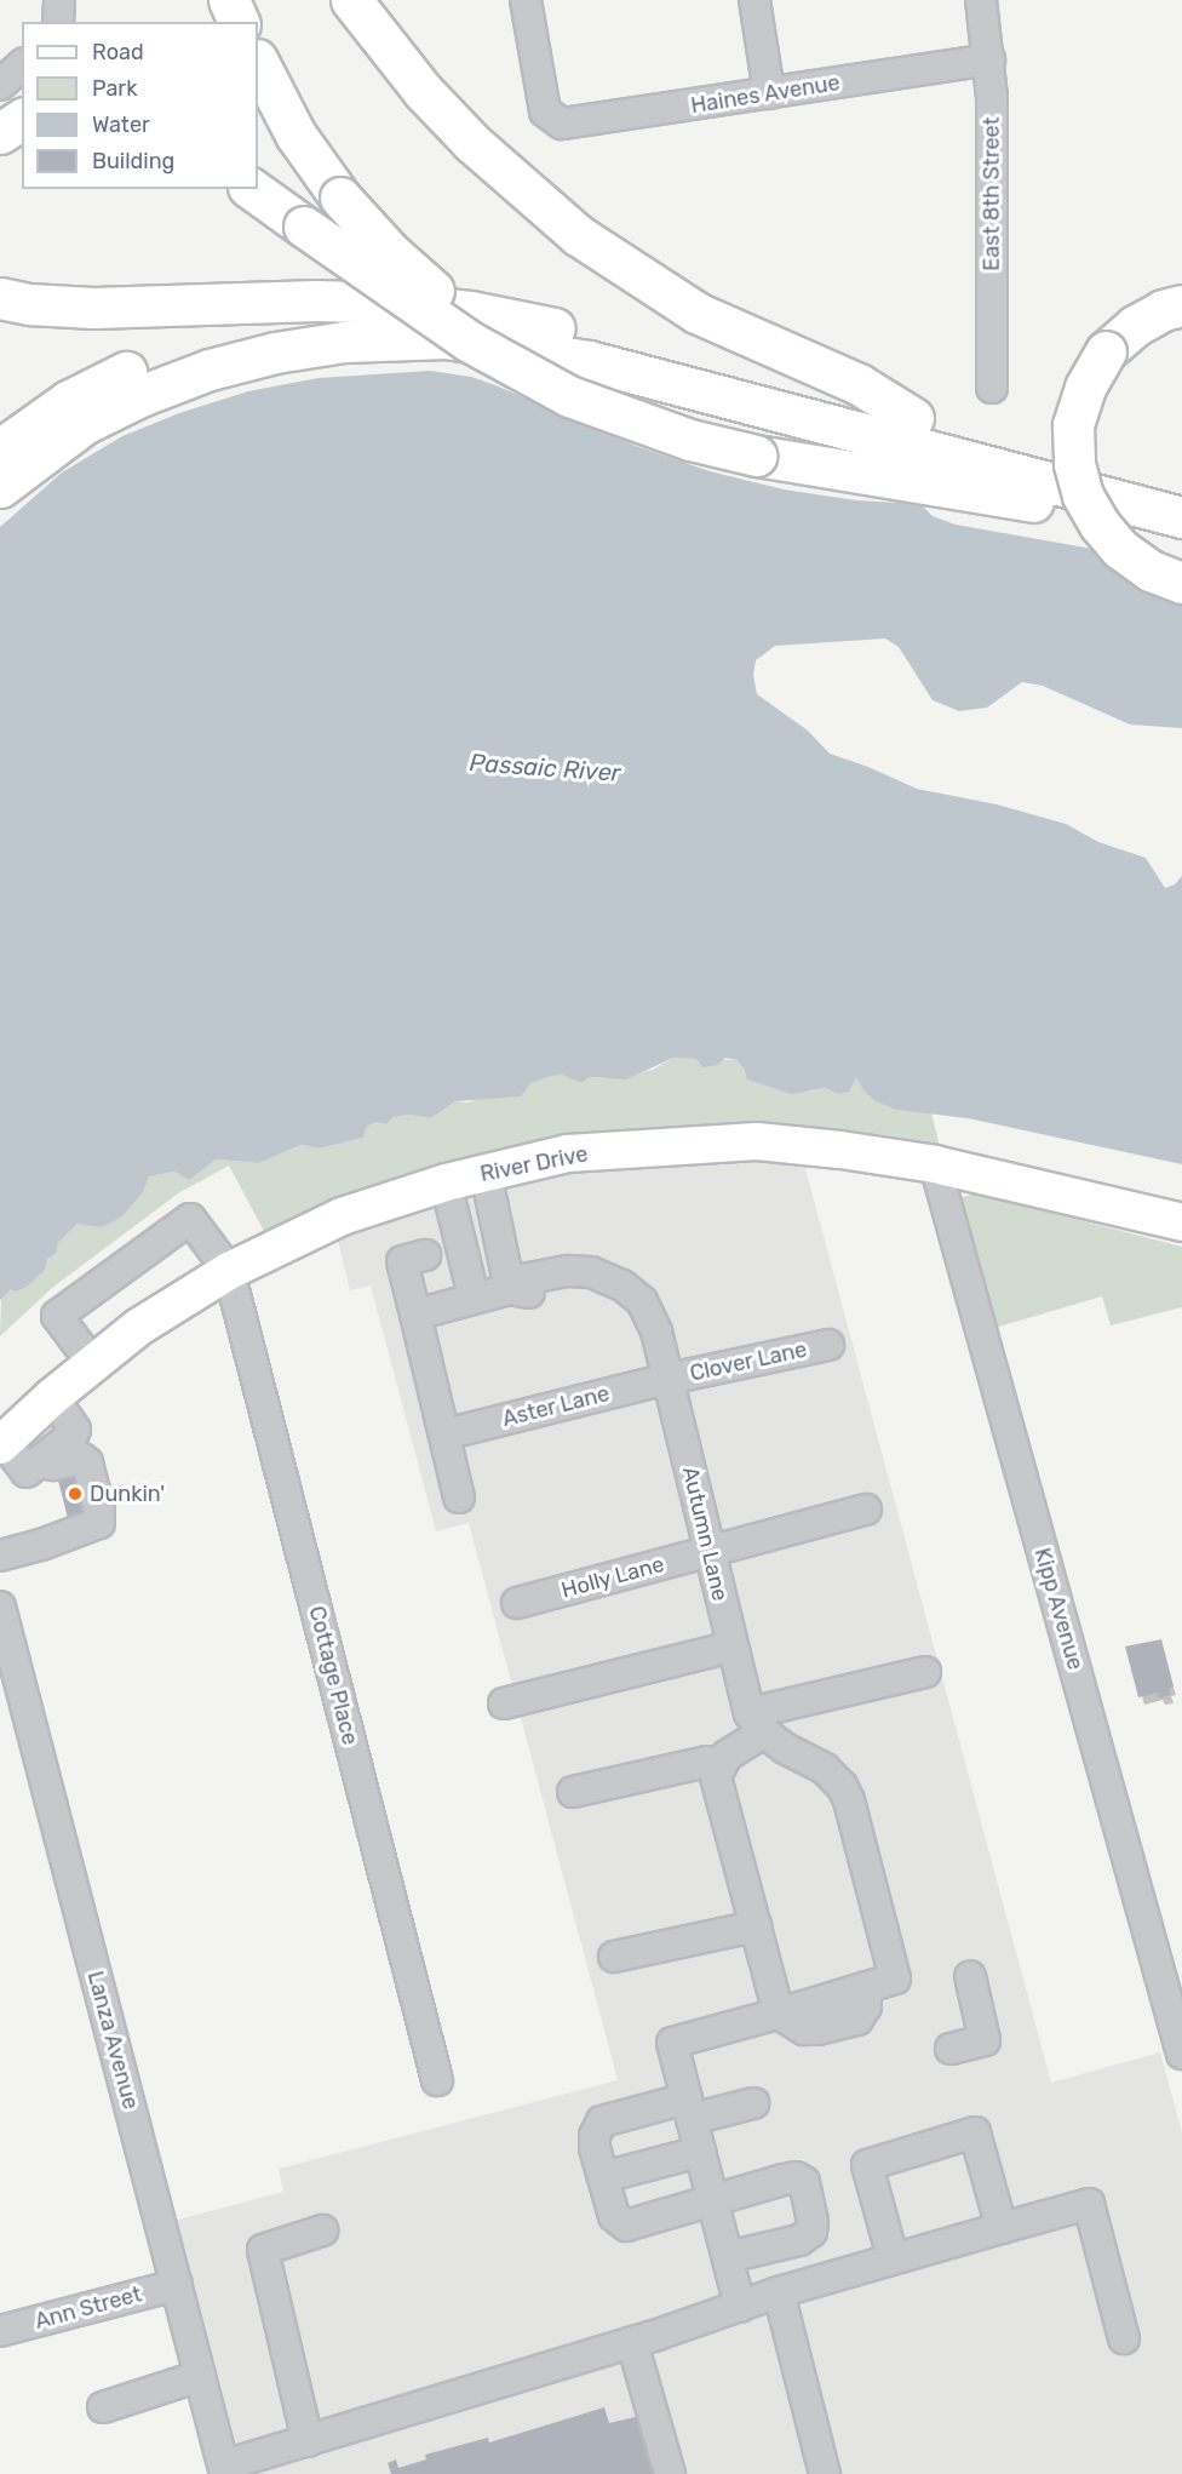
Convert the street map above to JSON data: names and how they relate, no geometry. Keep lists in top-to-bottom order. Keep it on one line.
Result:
{"streets":{"main road":["River Drive"],"street":["Haines Avenue","East 8th Street","Clover Lane","Aster Lane","Autumn Lane","Holly Lane","Kipp Avenue","Cottage Place","Lanza Avenue","Ann Street"]},"crossings":[["Haines Avenue","East 8th Street"],["River Drive","Kipp Avenue"],["River Drive","Cottage Place"],["Clover Lane","Aster Lane"],["Clover Lane","Autumn Lane"],["Aster Lane","Autumn Lane"],["Autumn Lane","Holly Lane"],["Lanza Avenue","Ann Street"]],"water":["Passaic River"],"places":["Dunkin'"],"legend":["Road","Park","Water","Building"]}
